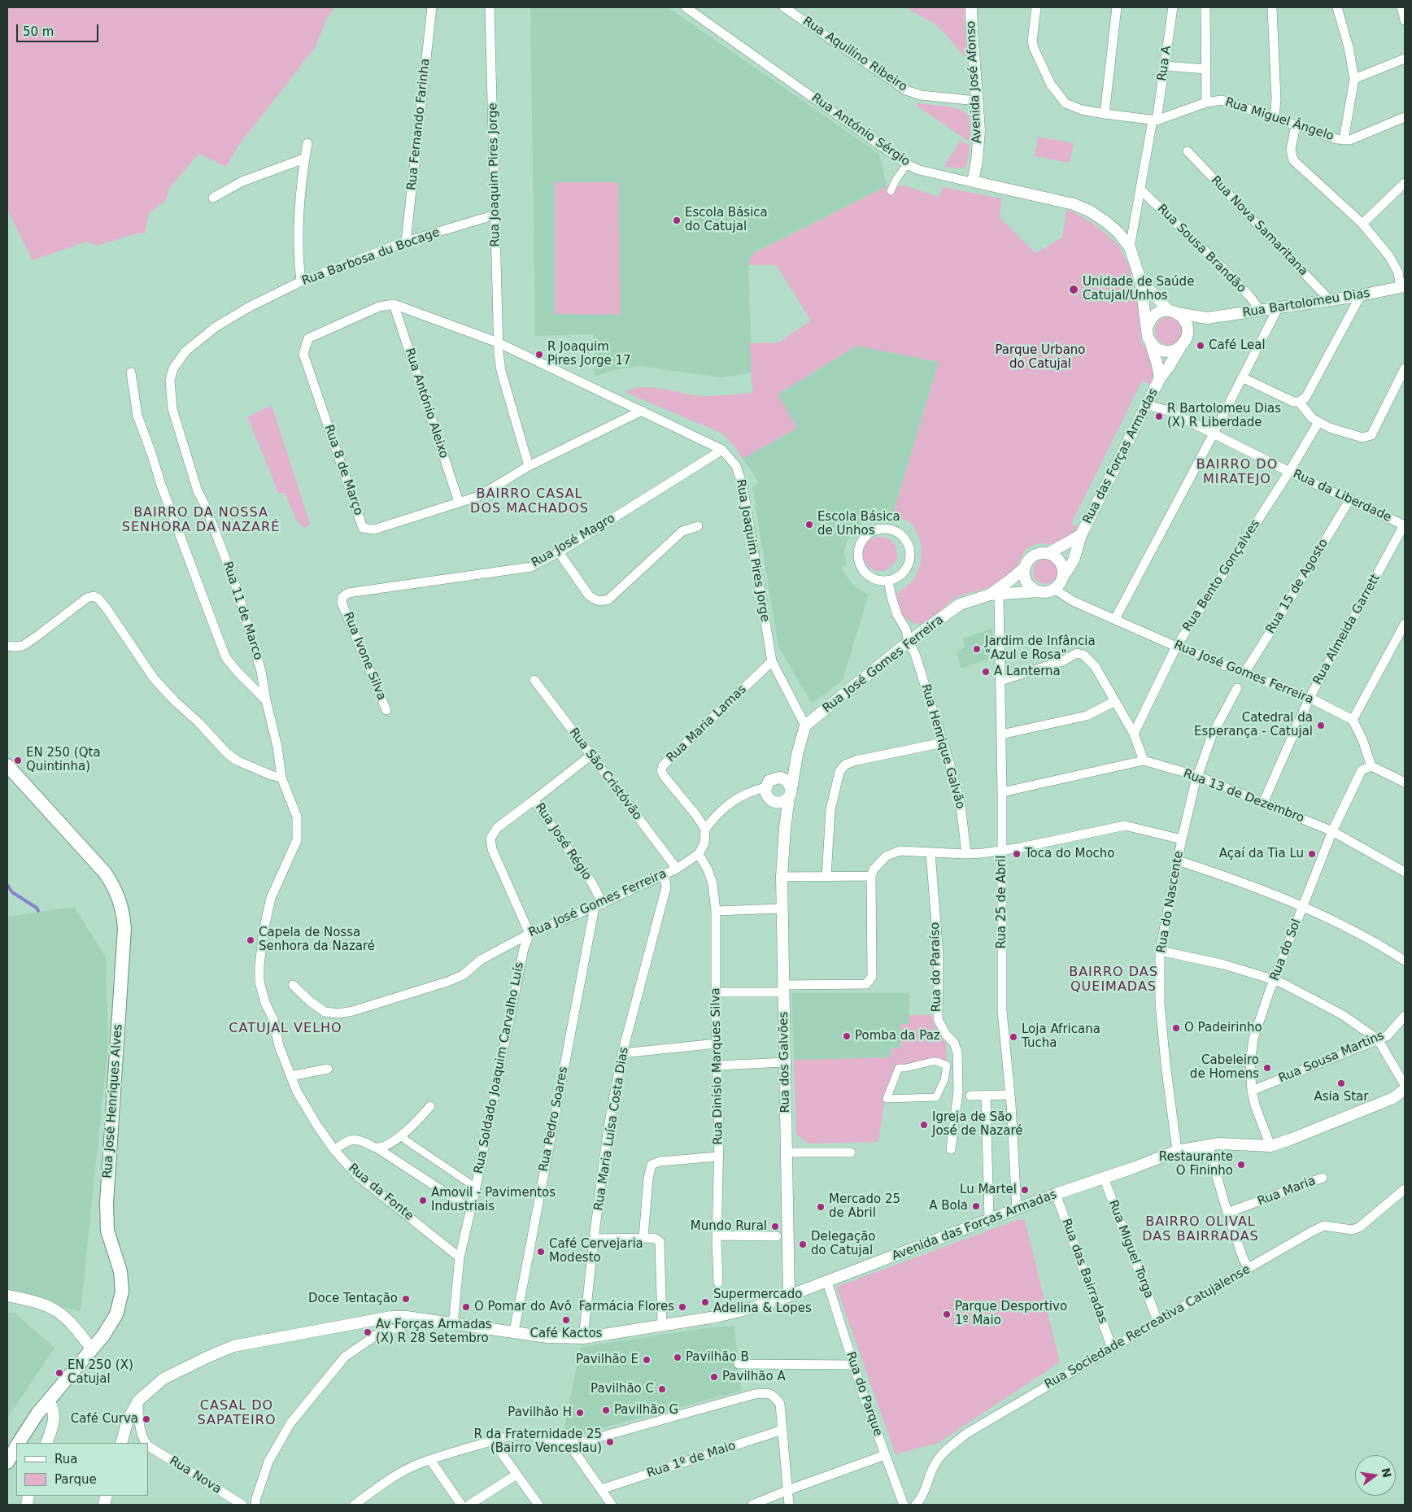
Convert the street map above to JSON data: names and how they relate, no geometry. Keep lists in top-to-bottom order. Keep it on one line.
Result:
{"streets":{"main road":["Rua José Henriques Alves"],"street":["Rua Aquilíno Ribeiro","Rua A","Avenida José Afonso","Rua Miguel Ângelo","Rua Fernando Farinha","Rua António Sérgio","Rua Joaquim Pires Jorge","Rua Nova Samaritana","Rua Sousa Brandão","Rua Barbosa du Bocage","Rua Bartolomeu Dias","Rua António Aleixo","Rua das Forças Armadas","Rua 8 de Março","Rua da Liberdade","Rua José Magro","Rua Bento Gonçalves","Rua 15 de Agosto","Rua 11 de Marco","Rua Almeida Garrett","Rua Ivone Silva","Rua José Gomes Ferreira","Rua Maria Lamas","Rua Henrique Galvão","Rua São Cristóvão","Rua 13 de Dezembro","Rua José Régio","Rua 25 de Abril","Rua do Nascente","Rua do Sol","Rua do Paraíso","Rua Sousa Martins","Rua dos Galvões","Rua Dinísio Marques Silva","Rua Soldado Joaquim Carvalho Luís","Rua Pedro Soares","Rua Maria Luísa Costa Dias","Rua Maria","Rua da Fonte","Avenida das Forças Armadas","Rua Miguel Torga","Rua das Bairradas","Rua Sociedade Recreativa Catujalense","Rua do Parque","Rua 1º de Maio","Rua Nova"]},"crossings":[["Rua Aquilíno Ribeiro","Avenida José Afonso"],["Rua A","Rua Miguel Ângelo"],["Rua A","Rua António Sérgio"],["Rua A","Rua Sousa Brandão"],["Avenida José Afonso","Rua António Sérgio"],["Rua Fernando Farinha","Rua Barbosa du Bocage"],["Rua António Sérgio","Rua Bartolomeu Dias"],["Rua António Sérgio","Rua das Forças Armadas"],["Rua Joaquim Pires Jorge","Rua Barbosa du Bocage"],["Rua Joaquim Pires Jorge","Rua António Aleixo"],["Rua Joaquim Pires Jorge","Rua 8 de Março"],["Rua Joaquim Pires Jorge","Rua José Magro"],["Rua Joaquim Pires Jorge","Rua José Gomes Ferreira"],["Rua Joaquim Pires Jorge","Rua Maria Lamas"],["Rua Nova Samaritana","Rua Bartolomeu Dias"],["Rua Sousa Brandão","Rua Bartolomeu Dias"],["Rua Barbosa du Bocage","Rua 11 de Marco"],["Rua Bartolomeu Dias","Rua das Forças Armadas"],["Rua António Aleixo","Rua 8 de Março"],["Rua das Forças Armadas","Rua da Liberdade"],["Rua das Forças Armadas","Rua José Gomes Ferreira"],["Rua da Liberdade","Rua Bento Gonçalves"],["Rua da Liberdade","Rua 15 de Agosto"],["Rua da Liberdade","Rua Almeida Garrett"],["Rua José Magro","Rua Ivone Silva"],["Rua Bento Gonçalves","Rua José Gomes Ferreira"],["Rua 15 de Agosto","Rua José Gomes Ferreira"],["Rua 11 de Marco","Rua da Fonte"],["Rua Almeida Garrett","Rua José Gomes Ferreira"],["Rua Almeida Garrett","Rua 13 de Dezembro"],["Rua José Gomes Ferreira","Rua Henrique Galvão"],["Rua José Gomes Ferreira","Rua São Cristóvão"],["Rua José Gomes Ferreira","Rua José Régio"],["Rua José Gomes Ferreira","Rua 25 de Abril"],["Rua José Gomes Ferreira","Rua Dinísio Marques Silva"],["Rua José Gomes Ferreira","Rua Soldado Joaquim Carvalho Luís"],["Rua José Gomes Ferreira","Rua Pedro Soares"],["Rua José Gomes Ferreira","Rua Maria Luísa Costa Dias"],["Rua São Cristóvão","Rua José Régio"],["Rua 13 de Dezembro","Rua 25 de Abril"],["Rua 13 de Dezembro","Rua do Nascente"],["Rua 13 de Dezembro","Rua do Sol"],["Rua José Régio","Rua Pedro Soares"],["Rua 25 de Abril","Avenida das Forças Armadas"],["Rua do Nascente","Avenida das Forças Armadas"],["Rua do Sol","Rua Sousa Martins"],["Rua do Sol","Avenida das Forças Armadas"],["Rua dos Galvões","Avenida das Forças Armadas"],["Rua Soldado Joaquim Carvalho Luís","Rua da Fonte"],["Rua Soldado Joaquim Carvalho Luís","Avenida das Forças Armadas"],["Rua Pedro Soares","Avenida das Forças Armadas"],["Rua Maria Luísa Costa Dias","Avenida das Forças Armadas"],["Avenida das Forças Armadas","Rua Miguel Torga"],["Avenida das Forças Armadas","Rua das Bairradas"],["Avenida das Forças Armadas","Rua do Parque"],["Avenida das Forças Armadas","Rua Nova"],["Rua Miguel Torga","Rua Sociedade Recreativa Catujalense"],["Rua das Bairradas","Rua Sociedade Recreativa Catujalense"]],"districts":["BAIRRO DO MIRATEJO","BAIRRO CASAL DOS MACHADOS","BAIRRO DA NOSSA SENHORA DA NAZARÉ","BAIRRO DAS QUEIMADAS","CATUJAL VELHO","BAIRRO OLIVAL DAS BAIRRADAS","CASAL DO SAPATEIRO"],"parks":["Parque Urbano do Catujal"],"places":["Escola Básica do Catujal","Unidade de Saúde Catujal/Unhos","Café Leal","R Joaquim Pires Jorge 17","R Bartolomeu Dias (X) R Liberdade","Escola Básica de Unhos","Jardim de Infância \"Azul e Rosa\"","A Lanterna","Catedral da Esperança - Catujal","EN 250 (Qta Quintinha)","Toca do Mocho","Açaí da Tia Lu","Capela de Nossa Senhora da Nazaré","O Padeirinho","Pomba da Paz","Loja Africana Tucha","Cabeleiro de Homens","Asia Star","Igreja de São José de Nazaré","Restaurante O Fininho","Lu Martel","Amovil - Pavimentos Industriais","A Bola","Mercado 25 de Abril","Mundo Rural","Delegação do Catujal","Café Cervejaria Modesto","Doce Tentação","Supermercado Adelina & Lopes","O Pomar do Avô","Farmácia Flores","Parque Desportivo 1º Maio","Café Kactos","Av Forças Armadas (X) R 28 Setembro","Pavilhão B","Pavilhão E","EN 250 (X) Catujal","Pavilhão A","Pavilhão C","Pavilhão G","Pavilhão H","Café Curva","R da Fraternidade 25 (Bairro Venceslau)"],"legend":["Rua","Parque"],"scale_bar":"50 m","north":"right"}
